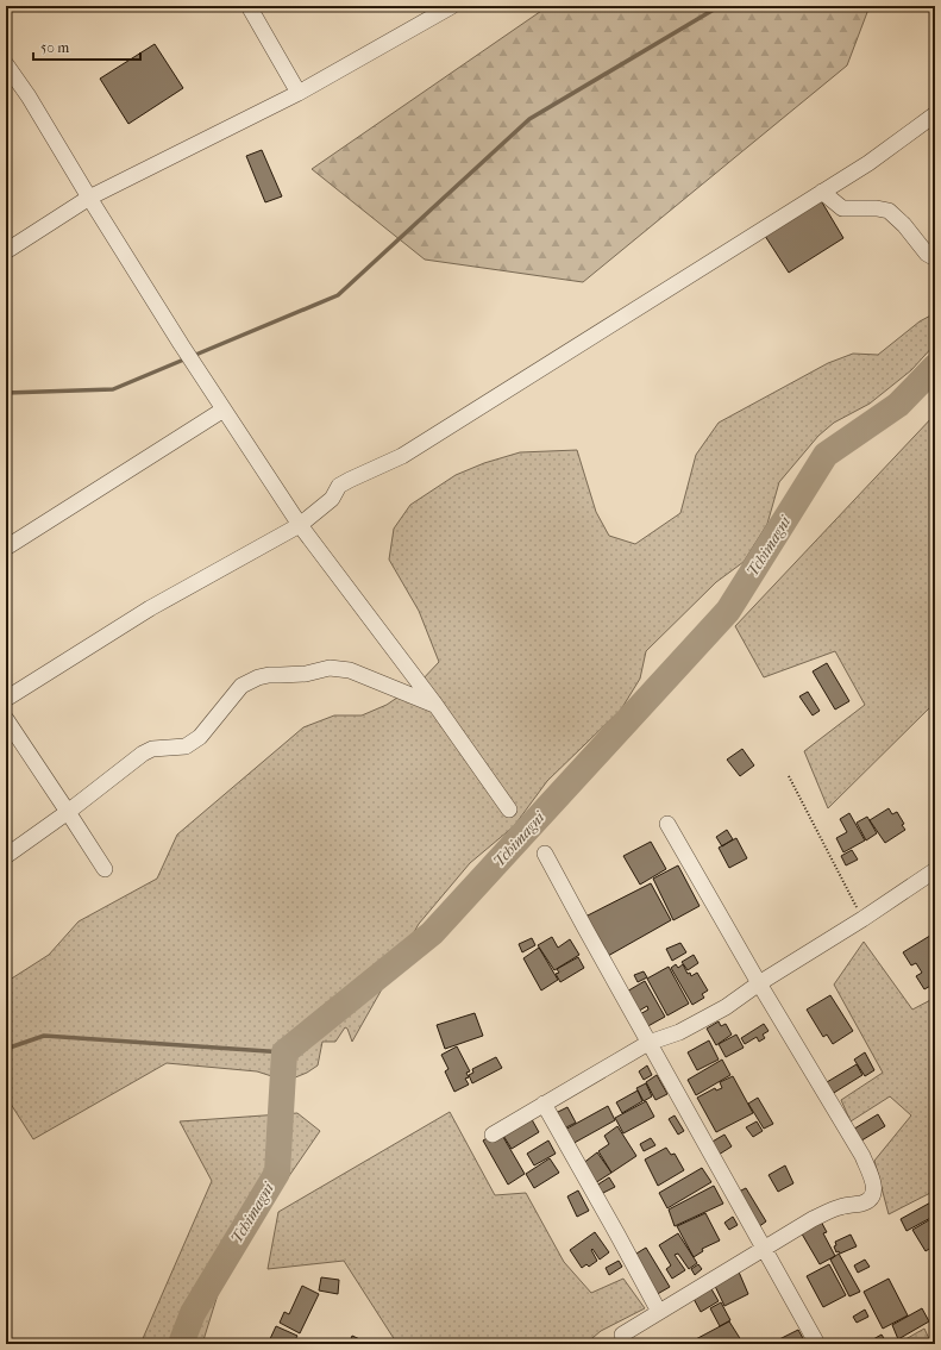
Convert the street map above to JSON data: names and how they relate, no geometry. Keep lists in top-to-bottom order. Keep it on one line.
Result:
{"water":["Tchimagni"],"scale_bar":"50 m"}
